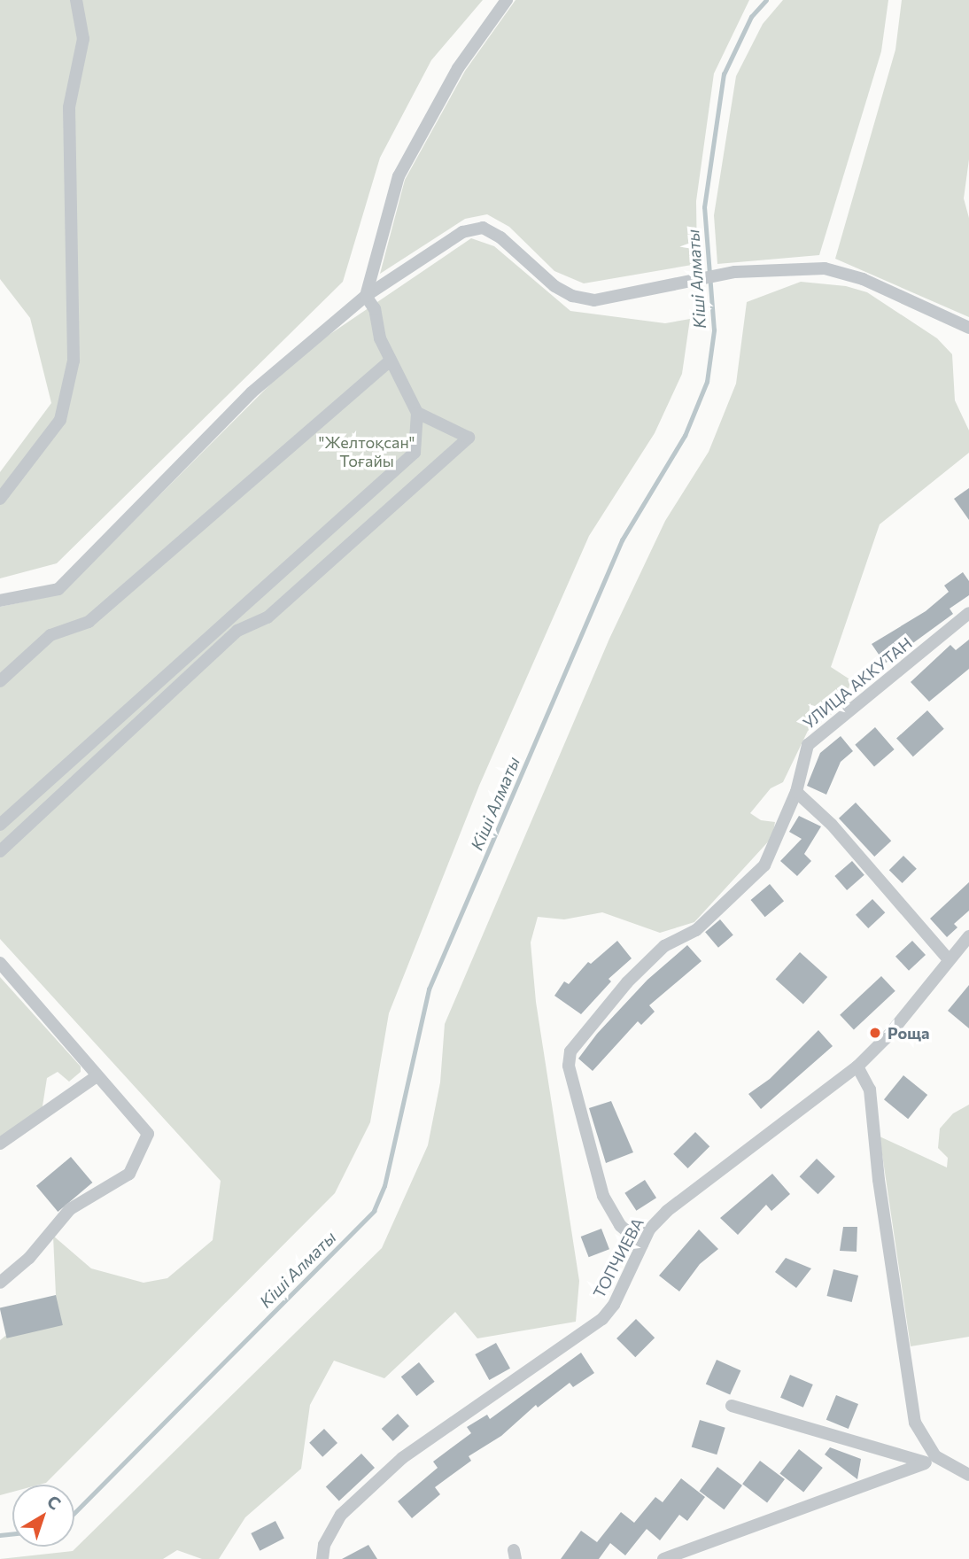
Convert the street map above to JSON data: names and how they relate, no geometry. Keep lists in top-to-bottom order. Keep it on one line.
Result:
{"streets":{"street":["УЛИЦА АККУТАН","ТОПЧИЕВА"]},"crossings":[["УЛИЦА АККУТАН","ТОПЧИЕВА"]],"water":["Кіші Алматы"],"parks":["\"Желтоқсан\" Тоғайы"],"places":["Роща"],"north":"top right"}
